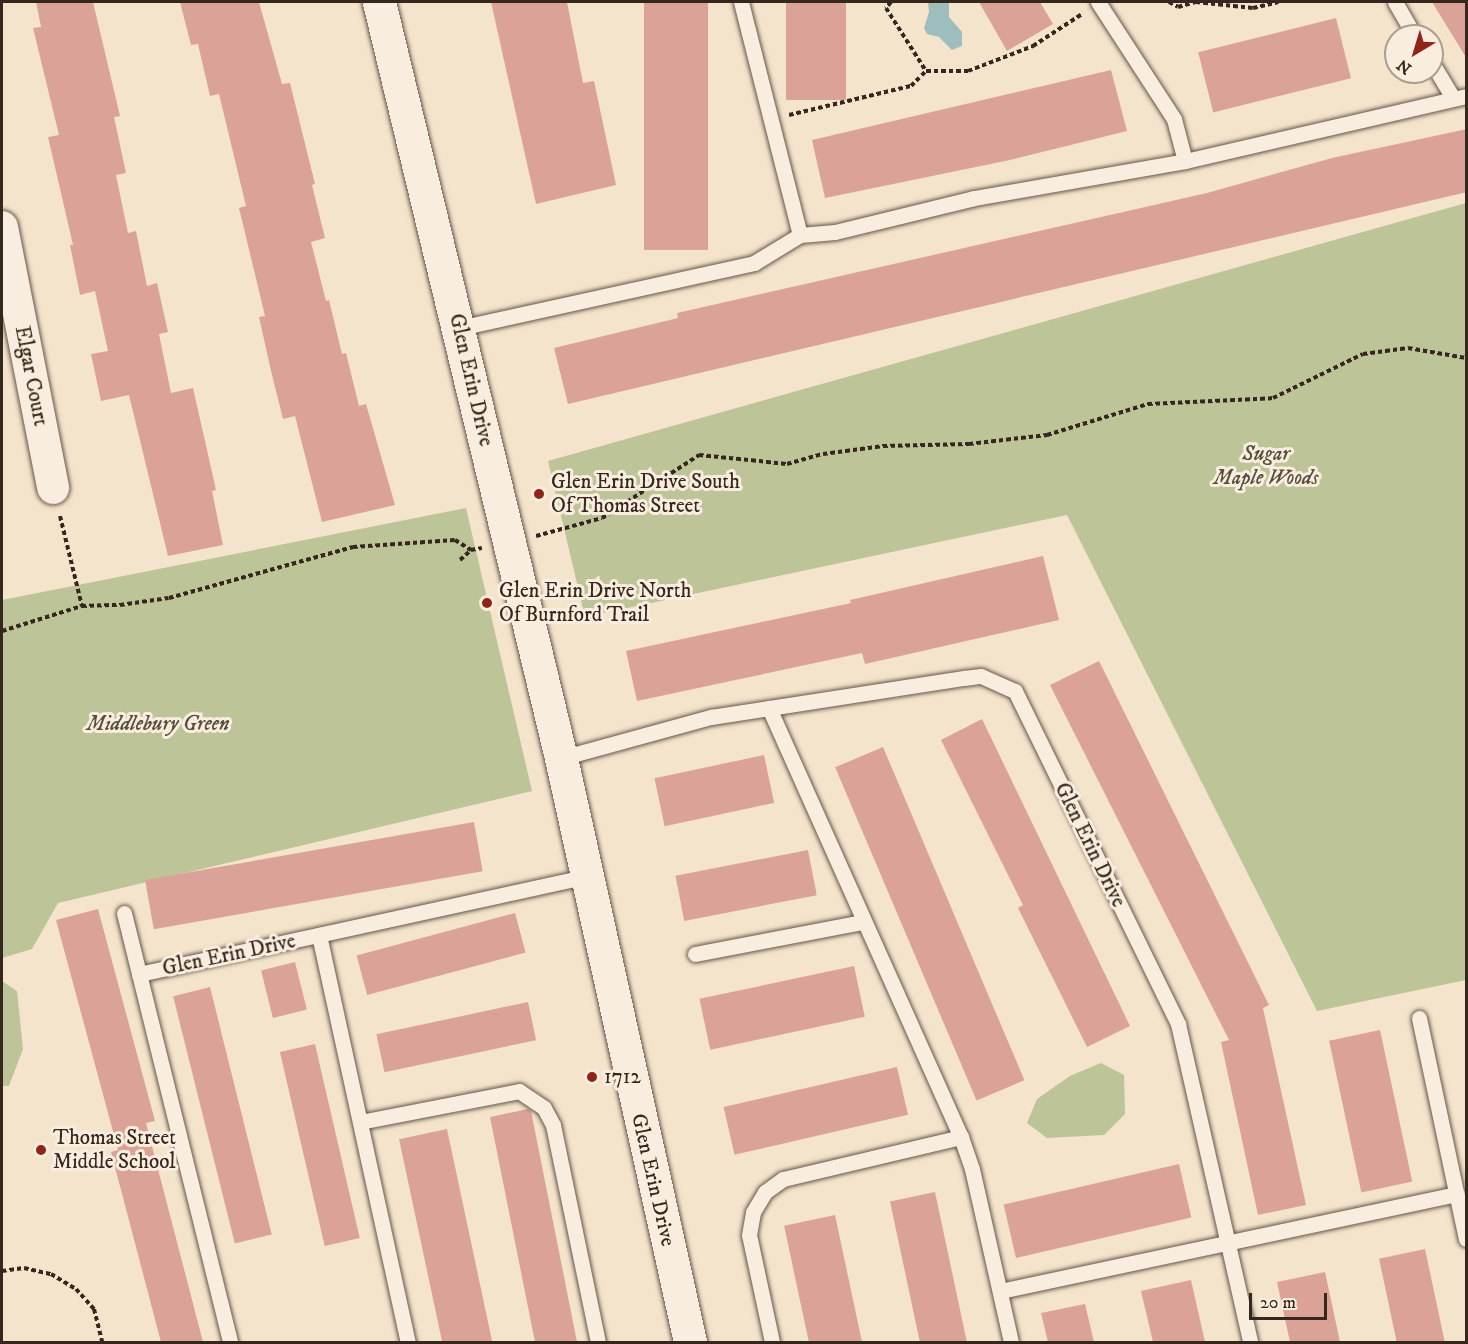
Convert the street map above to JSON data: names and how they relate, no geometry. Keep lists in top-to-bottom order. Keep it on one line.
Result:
{"streets":{"street":["Elgar Court","Glen Erin Drive"]},"parks":["Sugar Maple Woods","Middlebury Green"],"places":["Glen Erin Drive South Of Thomas Street","Glen Erin Drive North Of Burnford Trail","1712","Thomas Street Middle School"],"scale_bar":"20 m","north":"bottom left"}
